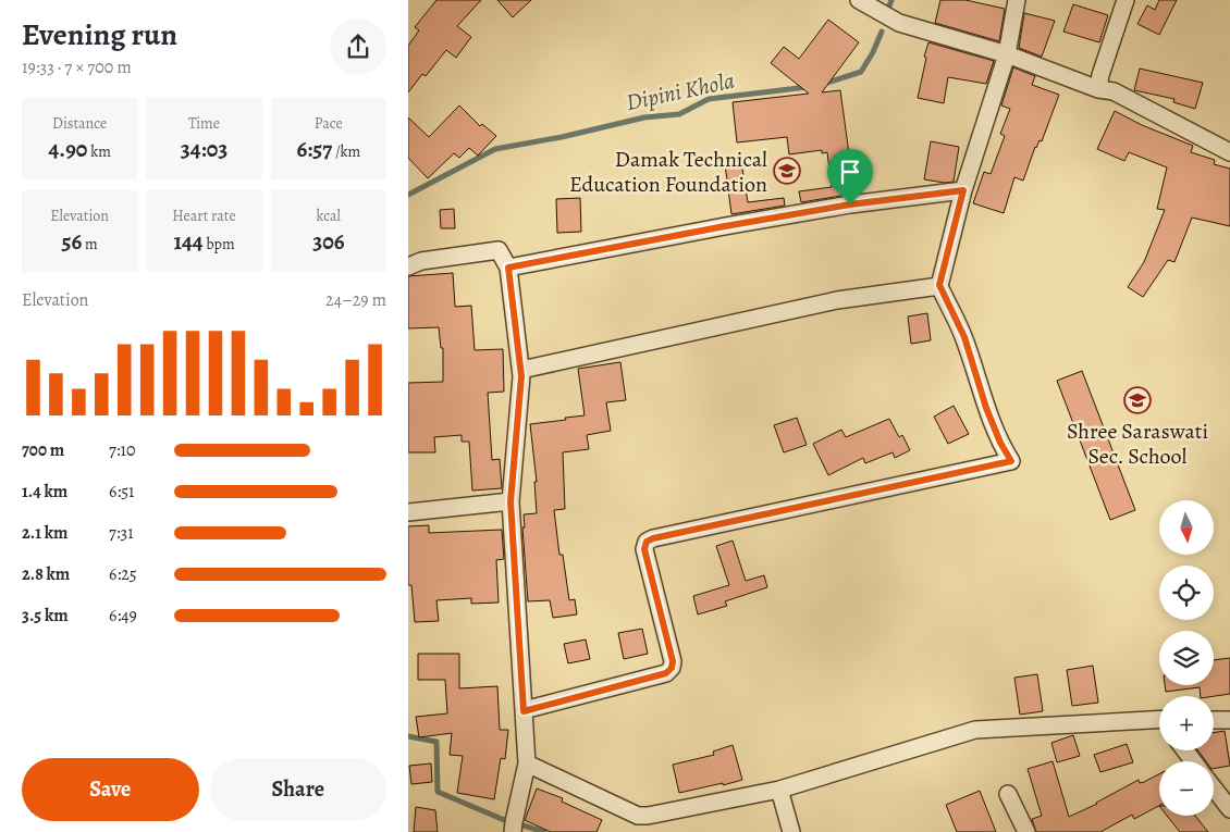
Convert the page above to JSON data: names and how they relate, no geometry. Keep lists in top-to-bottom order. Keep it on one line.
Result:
{"water":["Dipini Khola"],"places":{"school or university":["Damak Technical Education Foundation","Shree Saraswati Sec. School"]},"north":"bottom","page":{"heading":["Evening run","19:33 · 7 × 700 m"],"stats":[["Distance","4.90 km"],["Time","34:03"],["Pace","6:57 /km"],["Elevation","56 m"],["Heart rate","144 bpm"],["kcal","306"]],"chart":["Elevation","24–29 m"],"list":[{"name":"700 m","note":"7:10"},{"name":"1.4 km","note":"6:51"},{"name":"2.1 km","note":"7:31"},{"name":"2.8 km","note":"6:25"},{"name":"3.5 km","note":"6:49"}],"map_buttons":["+","−"],"buttons":["Save","Share"]}}
